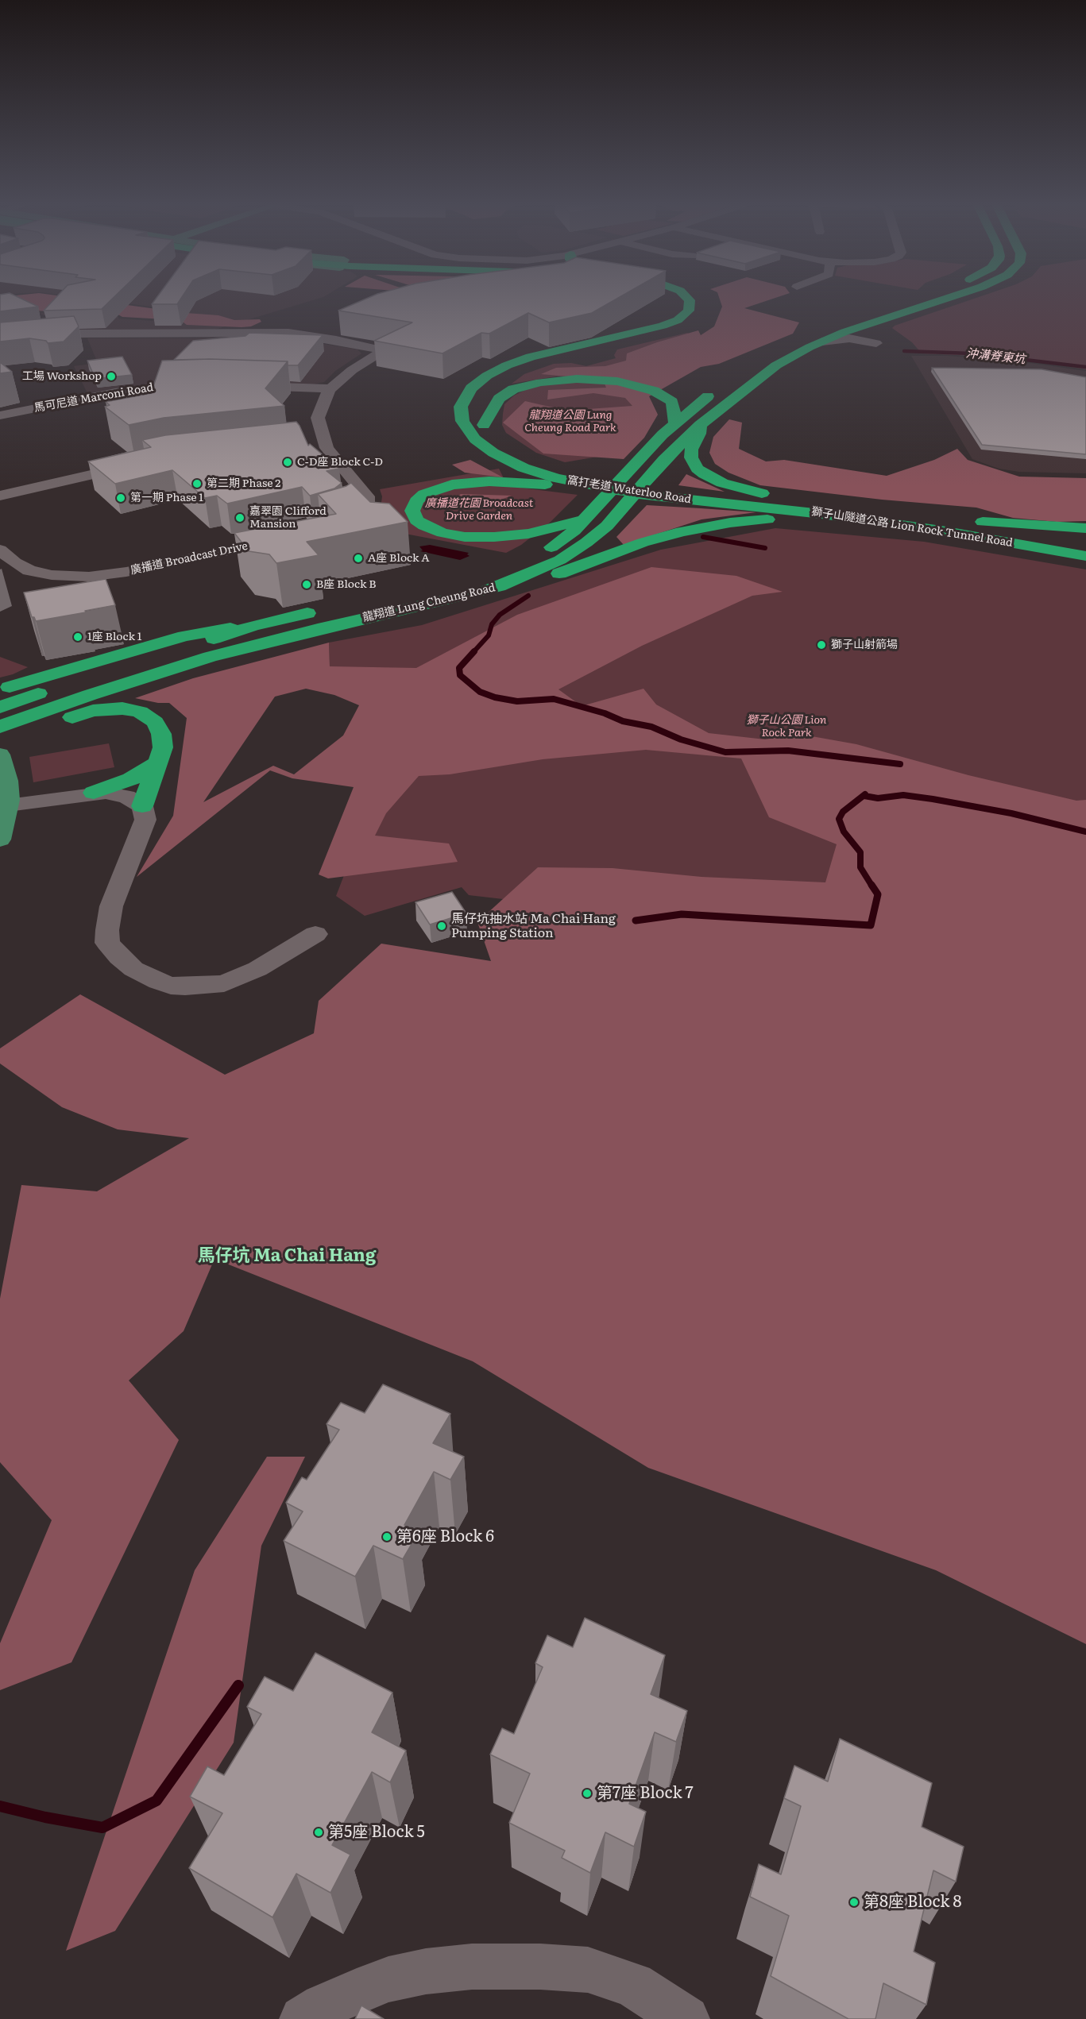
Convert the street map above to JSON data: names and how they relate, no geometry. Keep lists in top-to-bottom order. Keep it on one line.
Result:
{"streets":{"highway":["窩打老道 Waterloo Road","獅子山隧道公路 Lion Rock Tunnel Road","龍翔道 Lung Cheung Road"],"street":["馬可尼道 Marconi Road","廣播道 Broadcast Drive"]},"crossings":[["窩打老道 Waterloo Road","獅子山隧道公路 Lion Rock Tunnel Road"]],"districts":["馬仔坑 Ma Chai Hang"],"water":["沖溝脊東坑"],"parks":["龍翔道公園 Lung Cheung Road Park","廣播道花園 Broadcast Drive Garden","獅子山公園 Lion Rock Park"],"places":["工場 Workshop","C-D座 Block C-D","第二期 Phase 2","第一期 Phase 1","嘉翠園 Clifford Mansion","A座 Block A","B座 Block B","1座 Block 1","獅子山射箭場","馬仔坑抽水站 Ma Chai Hang Pumping Station","第6座 Block 6","第7座 Block 7","第5座 Block 5","第8座 Block 8"]}
